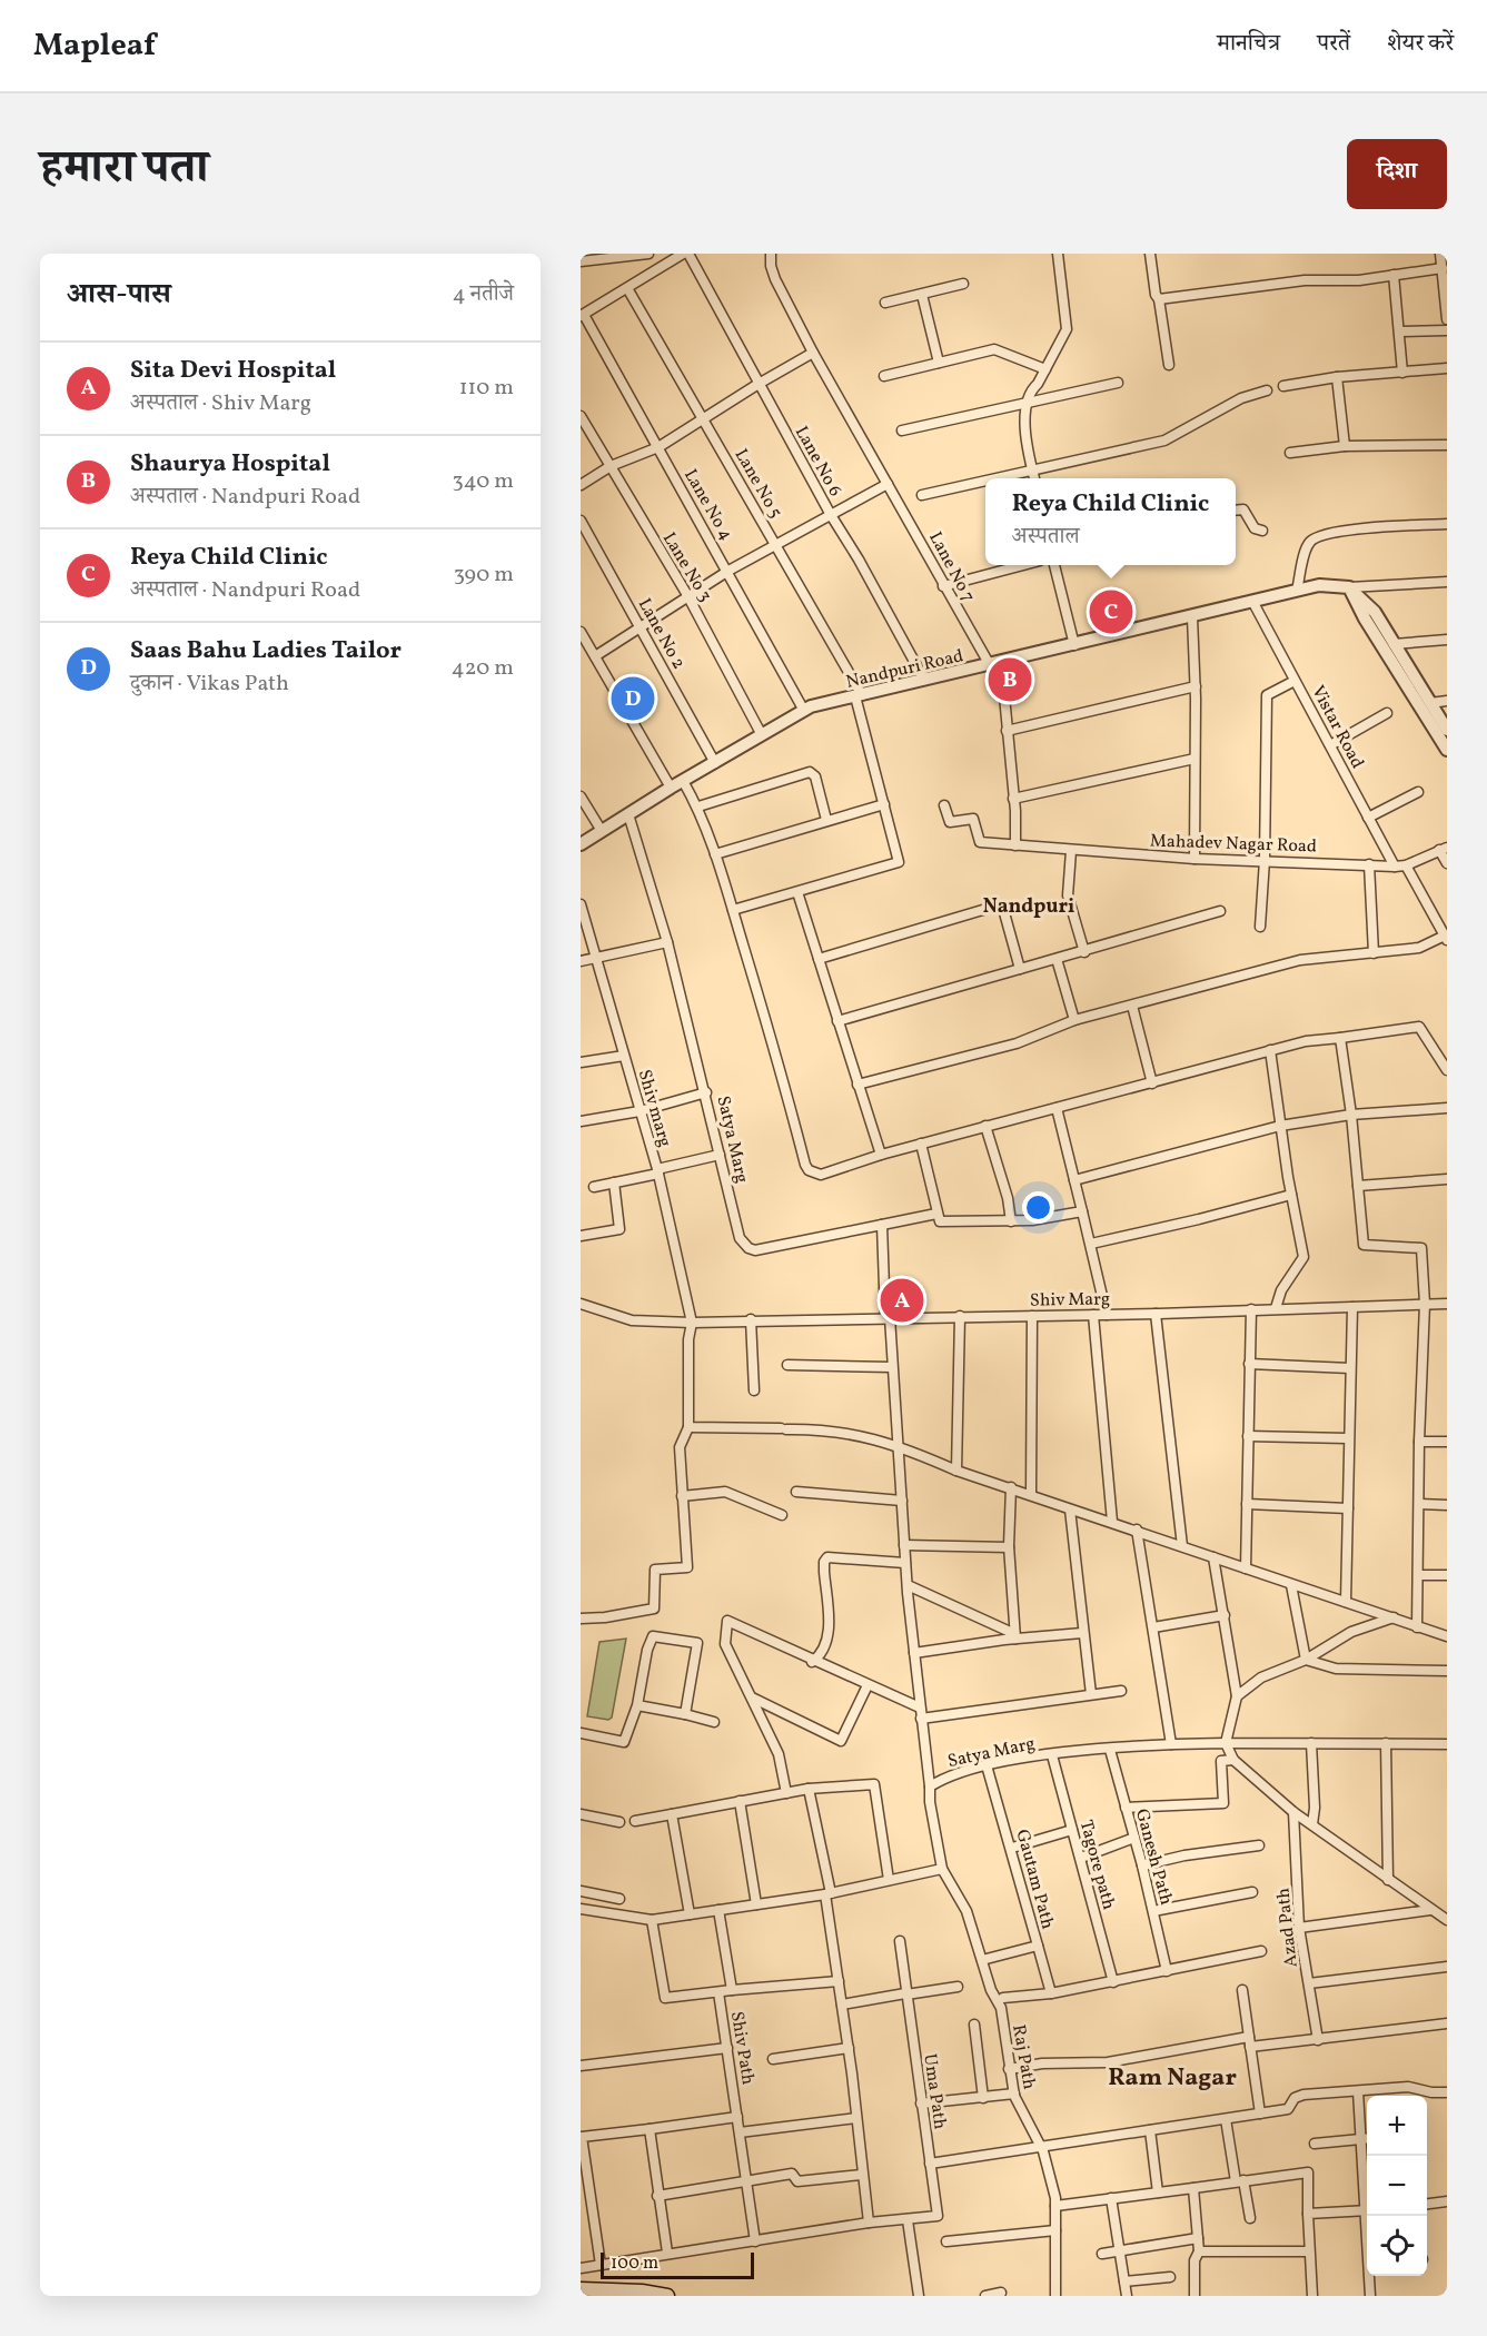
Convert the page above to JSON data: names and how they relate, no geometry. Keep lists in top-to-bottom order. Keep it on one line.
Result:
{"streets":{"street":["Lane No 6","Lane No 5","Lane No 4","Lane No 3","Lane No 7","Lane No 2","Nandpuri Road","Vistar Road","Mahadev Nagar Road","Shiv marg","Satya Marg","Shiv Marg","Ganesh Path","Tagore path","Gautam Path","Azad Path","Shiv Path","Raj Path","Uma Path"]},"crossings":[["Lane No 6","Nandpuri Road"],["Lane No 5","Nandpuri Road"],["Lane No 4","Nandpuri Road"],["Lane No 3","Nandpuri Road"],["Lane No 7","Nandpuri Road"],["Lane No 2","Nandpuri Road"],["Nandpuri Road","Vistar Road"],["Nandpuri Road","Satya Marg"],["Vistar Road","Mahadev Nagar Road"],["Shiv marg","Shiv Marg"],["Satya Marg","Ganesh Path"],["Satya Marg","Tagore path"],["Satya Marg","Gautam Path"],["Satya Marg","Raj Path"],["Gautam Path","Raj Path"]],"districts":["Nandpuri","Ram Nagar"],"scale_bar":"100 m","page":{"header":"Mapleaf","nav":["मानचित्र","परतें","शेयर करें"],"title":"हमारा पता","buttons":"दिशा","heading":["आस-पास","4 नतीजे"],"list":[{"mark":"A","name":"Sita Devi Hospital","note":"अस्पताल · Shiv Marg","value":"110 m"},{"mark":"B","name":"Shaurya Hospital","note":"अस्पताल · Nandpuri Road","value":"340 m"},{"mark":"C","name":"Reya Child Clinic","note":"अस्पताल · Nandpuri Road","value":"390 m"},{"mark":"D","name":"Saas Bahu Ladies Tailor","note":"दुकान · Vikas Path","value":"420 m"}],"popup":["Reya Child Clinic","अस्पताल"],"pins":["C","B","D","A"],"map_buttons":["+","−"],"scale":"100 m"}}
